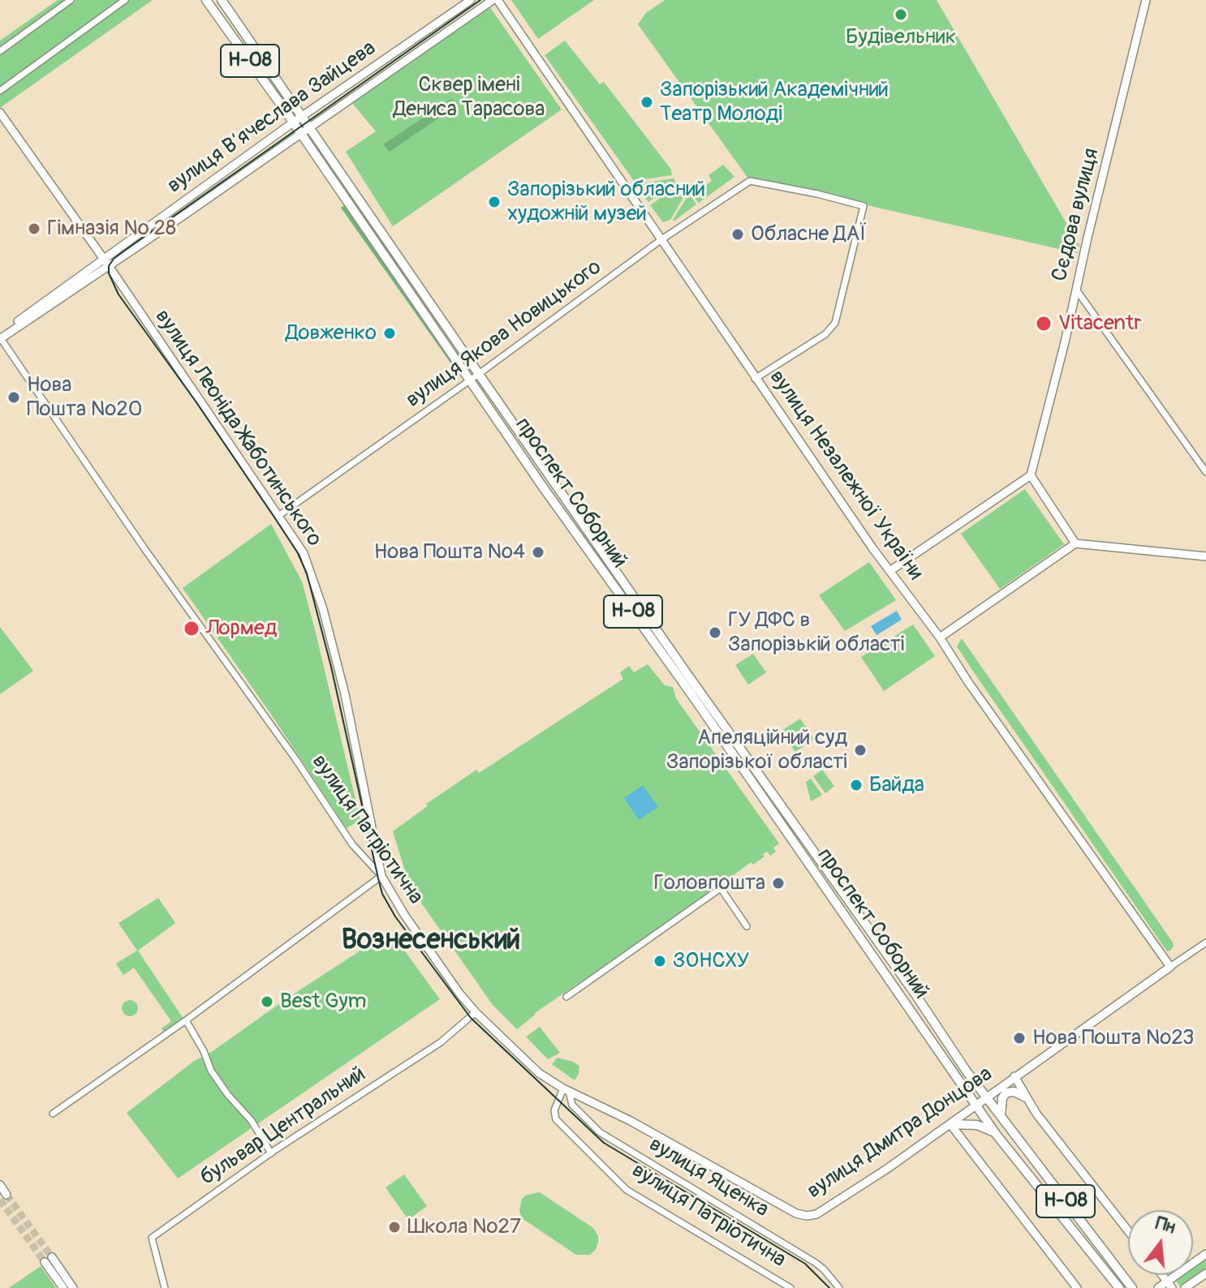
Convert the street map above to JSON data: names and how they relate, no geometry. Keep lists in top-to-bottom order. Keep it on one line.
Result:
{"streets":{"main road":["Н-08","проспект Соборний"],"street":["вулиця Вʼячеслава Зайцева","Сєдова вулиця","вулиця Якова Новицького","вулиця Леоніда Жаботинського","вулиця Незалежної України","вулиця Патріотична","бульвар Центральний","вулиця Дмитра Донцова","вулиця Яценка"]},"crossings":[["Н-08","проспект Соборний"],["вулиця Вʼячеслава Зайцева","вулиця Леоніда Жаботинського"],["вулиця Вʼячеслава Зайцева","вулиця Незалежної України"],["вулиця Вʼячеслава Зайцева","проспект Соборний"],["вулиця Вʼячеслава Зайцева","вулиця Патріотична"],["вулиця Якова Новицького","вулиця Леоніда Жаботинського"],["вулиця Якова Новицького","вулиця Незалежної України"],["вулиця Якова Новицького","проспект Соборний"],["вулиця Леоніда Жаботинського","вулиця Патріотична"],["вулиця Незалежної України","вулиця Дмитра Донцова"],["проспект Соборний","вулиця Дмитра Донцова"],["вулиця Патріотична","бульвар Центральний"],["вулиця Патріотична","вулиця Дмитра Донцова"],["вулиця Патріотична","вулиця Яценка"],["вулиця Дмитра Донцова","вулиця Яценка"]],"districts":["Вознесенський"],"parks":["Сквер імені Дениса Тарасова"],"places":["Будівельник","Запорізький Академічний Театр Молоді","Запорізький обласний художній музей","Гімназія № 28","Обласне ДАЇ","Vitacentr","Довженко","Нова Пошта №20","Нова Пошта №4","Лормед","ГУ ДФС в Запорізькій області","Апеляційний суд Запорізької області","Байда","Головпошта","ЗОНСХУ","Best Gym","Нова Пошта №23","Школа №27"],"north":"top"}
